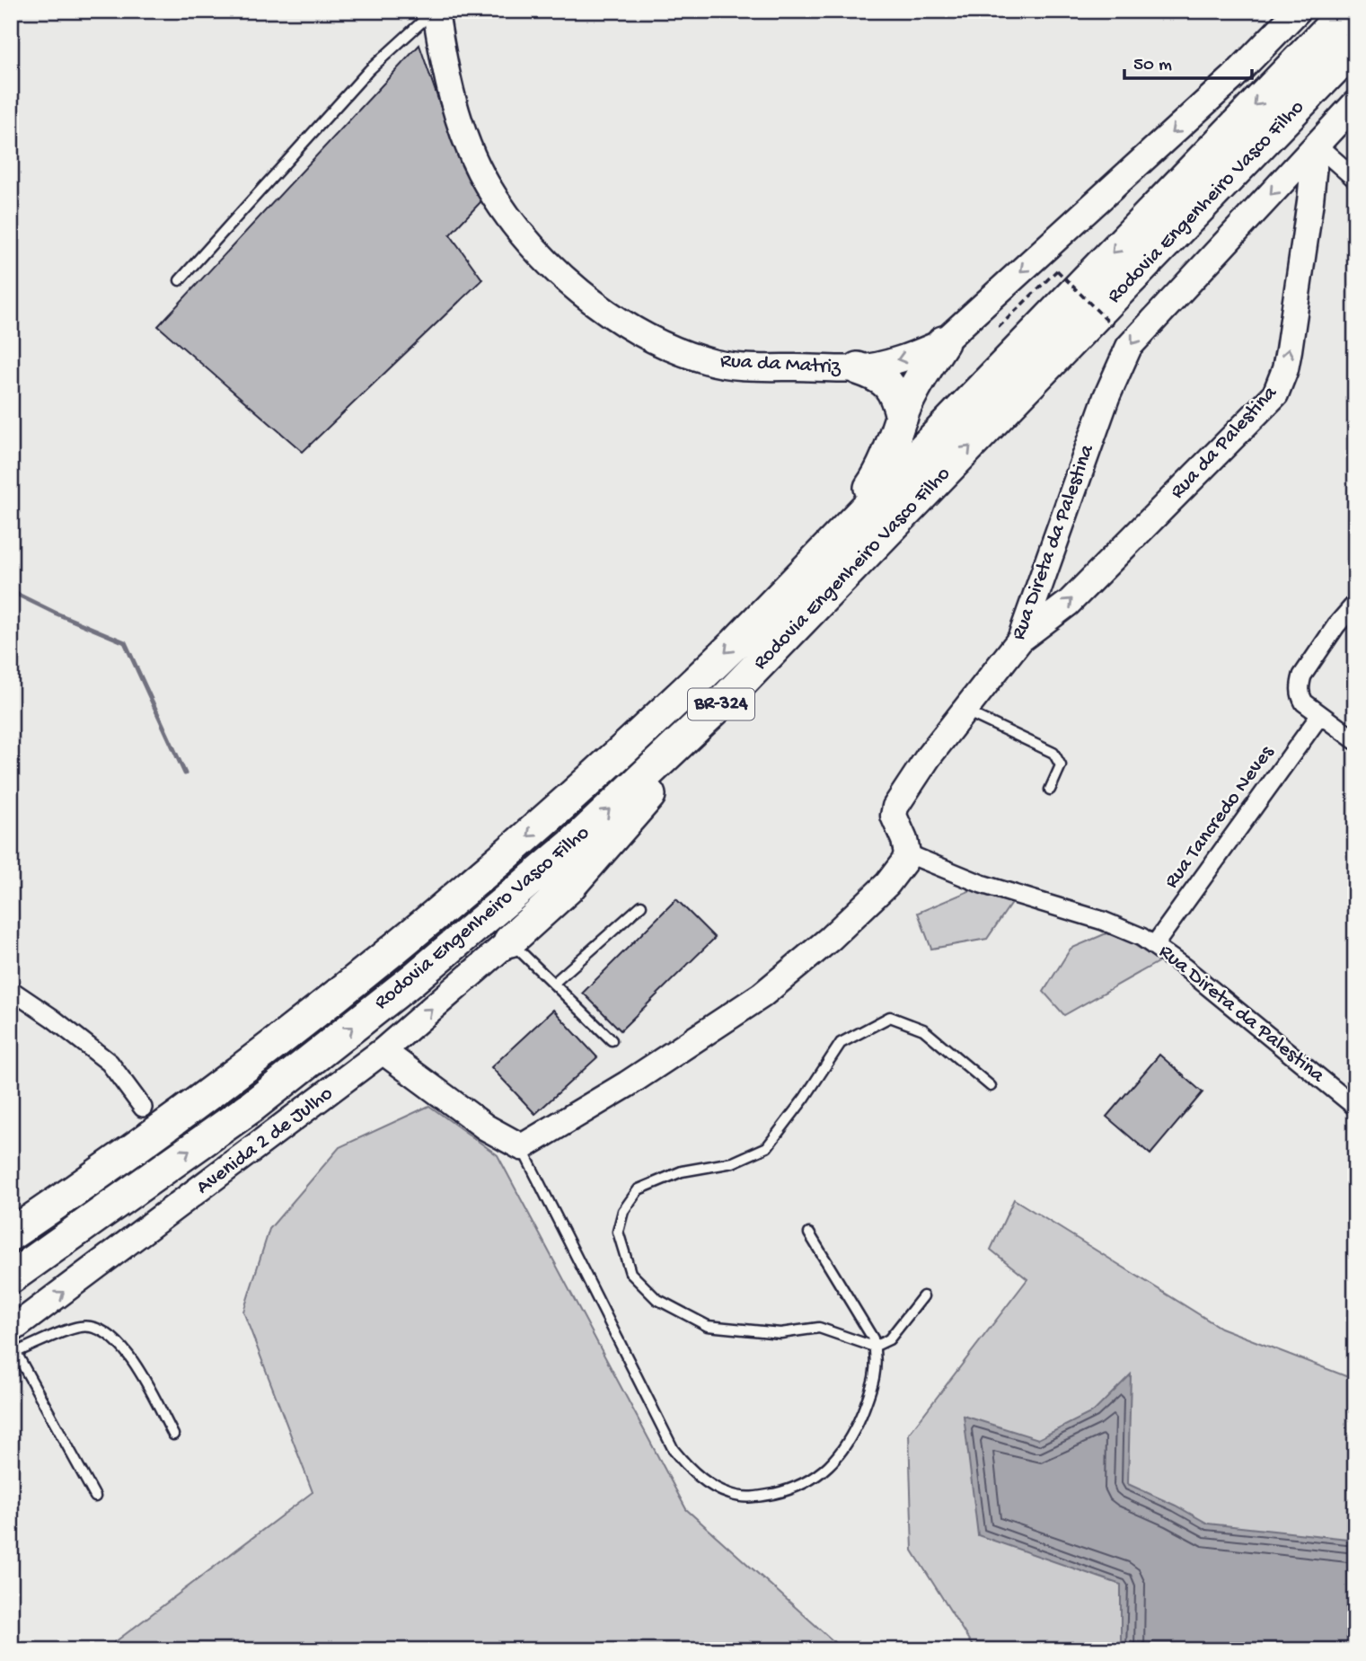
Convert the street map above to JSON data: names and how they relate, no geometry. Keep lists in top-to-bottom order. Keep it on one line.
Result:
{"streets":{"highway":["Rodovia Engenheiro Vasco Filho","BR-324"],"main road":["Rua da Matriz","Rua da Palestina","Rua Direta da Palestina","Avenida 2 de Julho"],"street":["Rua Tancredo Neves"]},"crossings":[["Rua da Palestina","Rua Direta da Palestina"],["Rua Direta da Palestina","Rua Tancredo Neves"]],"one_way":["Rua da Palestina","Avenida 2 de Julho"],"scale_bar":"50 m"}
